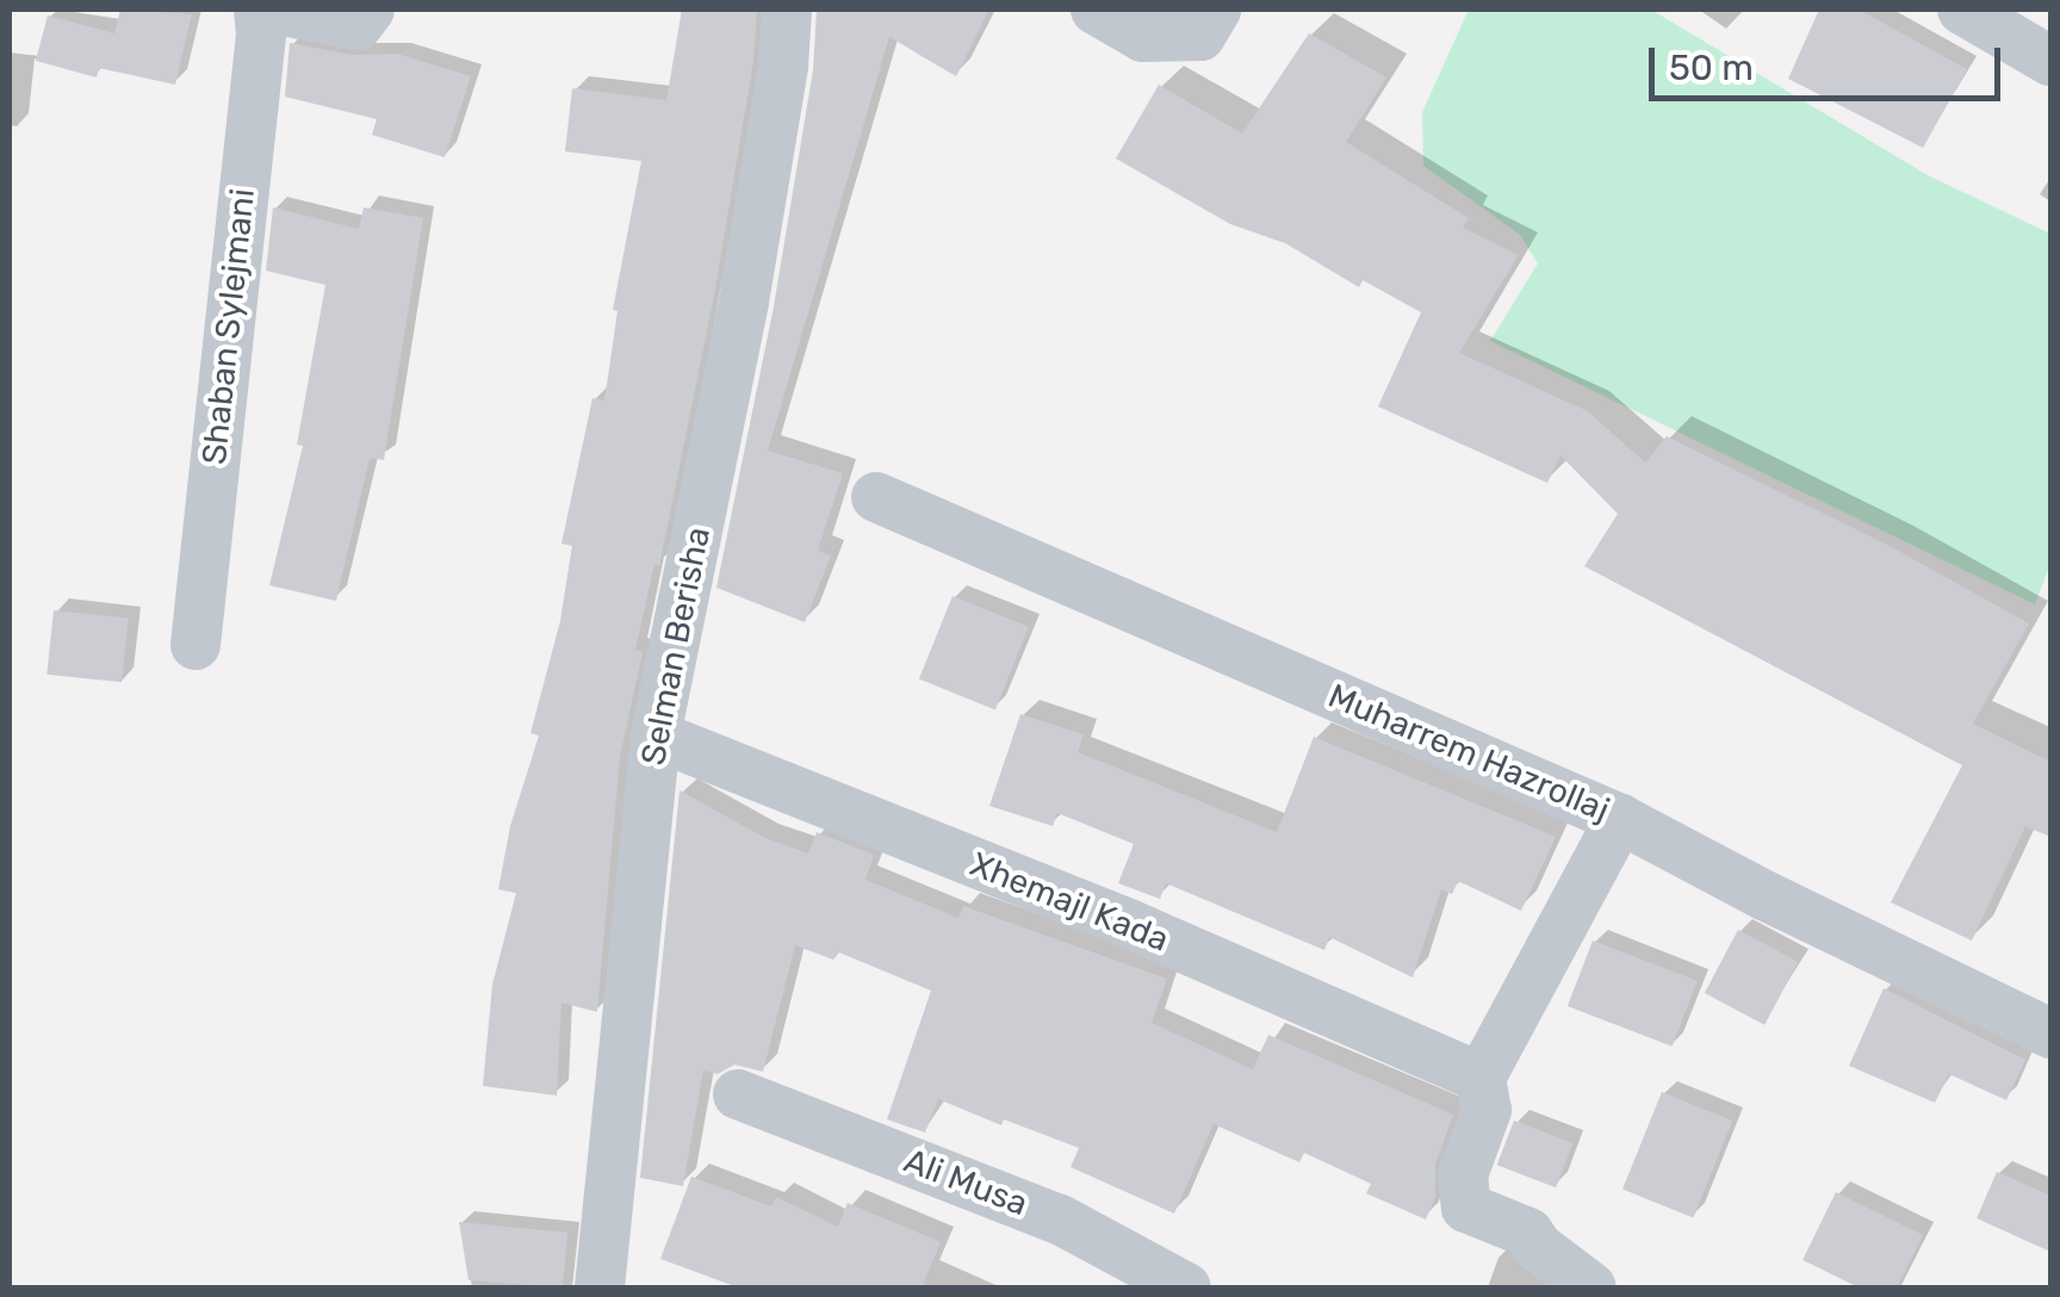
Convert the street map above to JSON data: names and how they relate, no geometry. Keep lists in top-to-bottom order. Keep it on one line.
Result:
{"streets":{"street":["Shaban Sylejmani","Selman Berisha","Muharrem Hazrollaj","Xhemajl Kada","Ali Musa"]},"crossings":[["Selman Berisha","Xhemajl Kada"]],"scale_bar":"50 m"}
